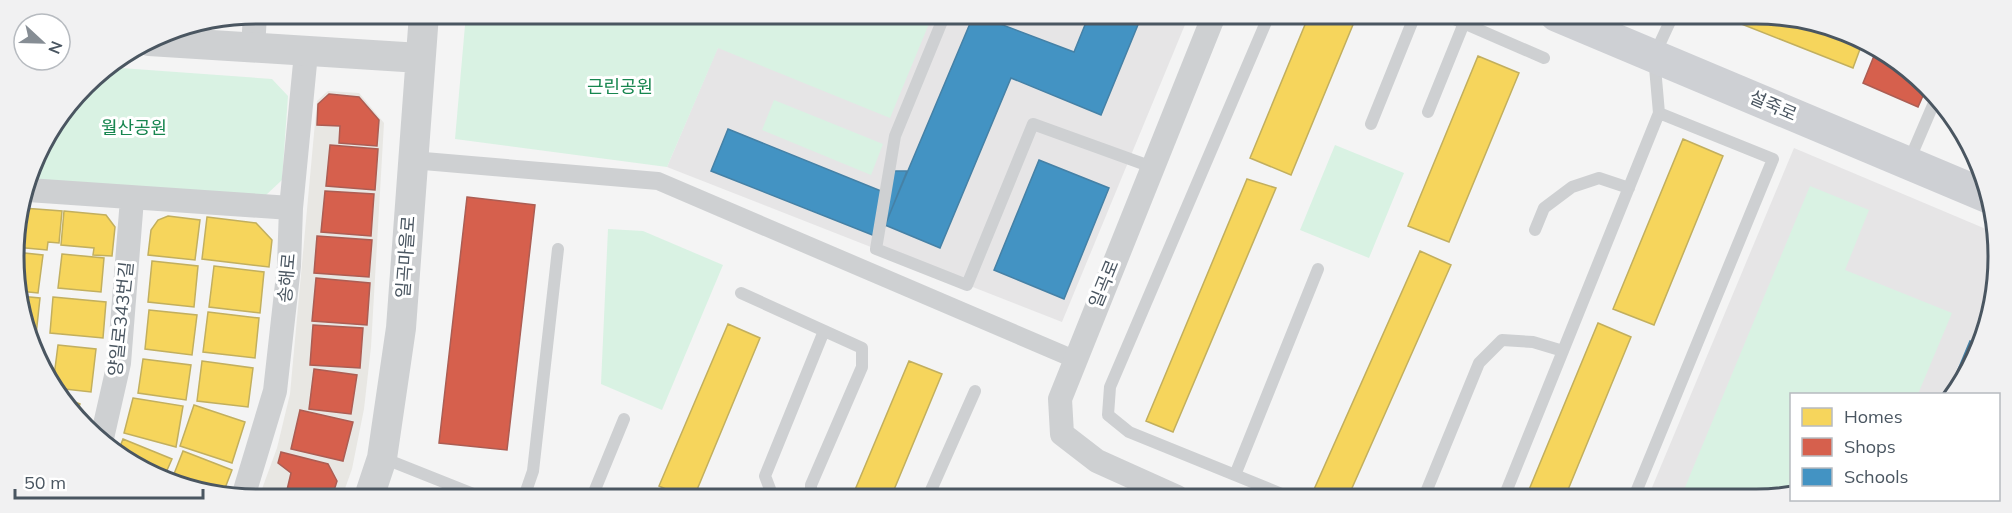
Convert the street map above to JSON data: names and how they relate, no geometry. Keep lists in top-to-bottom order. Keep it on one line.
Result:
{"streets":{"main road":["설죽로"],"street":["일곡마을로","송해로","일곡로","양일로343번길"]},"parks":["근린공원","월산공원"],"legend":["Homes","Shops","Schools"],"scale_bar":"50 m","north":"right"}
